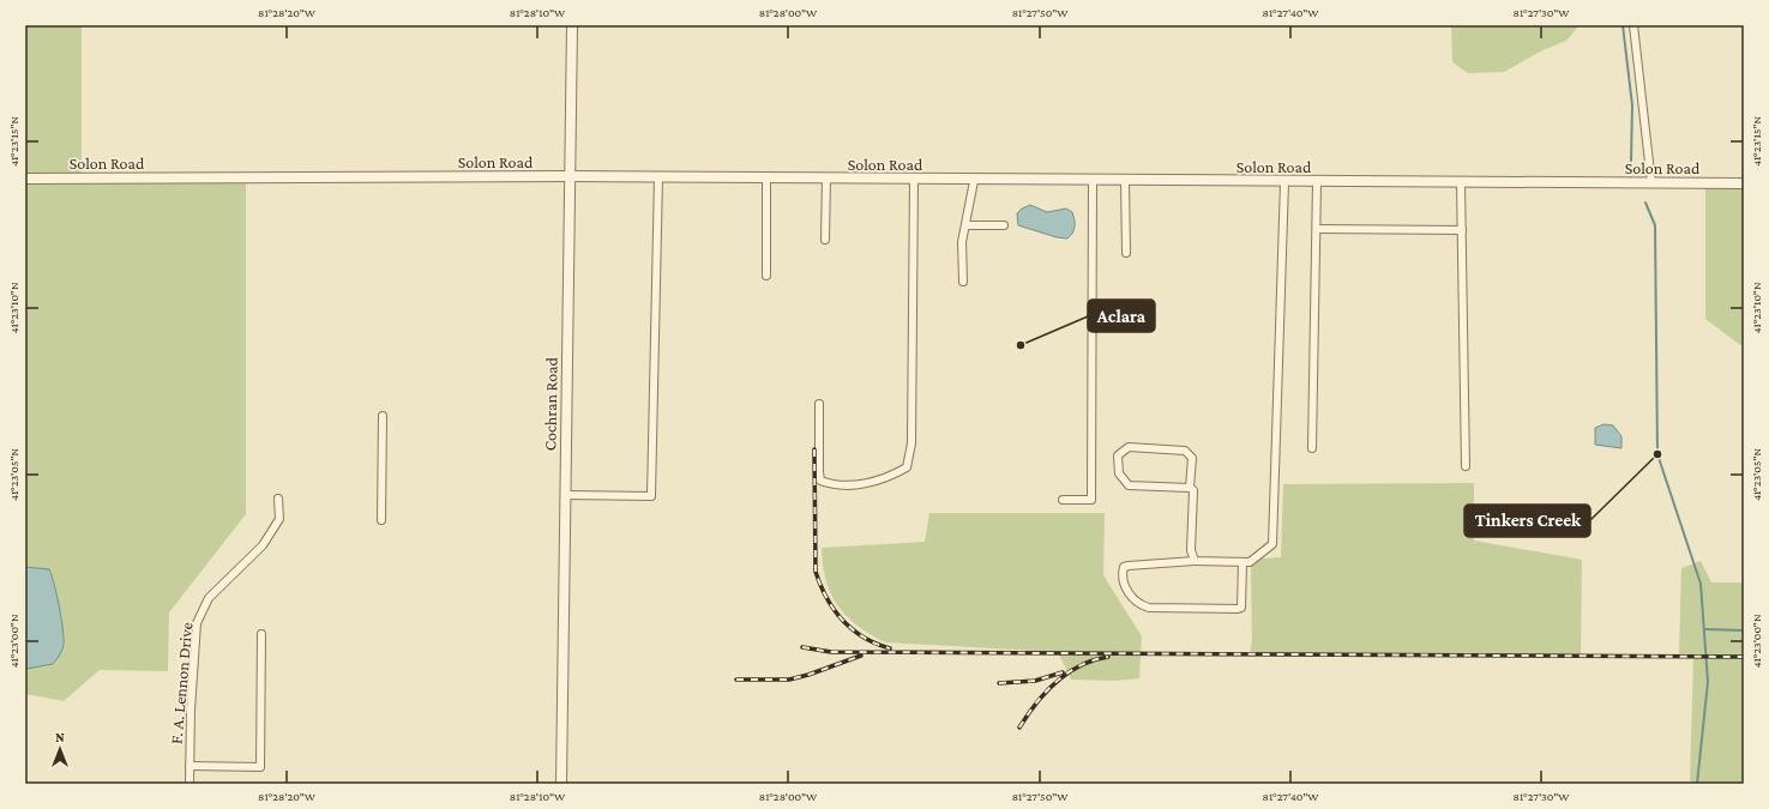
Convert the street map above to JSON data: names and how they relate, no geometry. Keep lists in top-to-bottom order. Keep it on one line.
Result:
{"streets":{"street":["Solon Road","Cochran Road","F. A. Lennon Drive"]},"crossings":[["Solon Road","Cochran Road"]],"places":["Aclara","Tinkers Creek"],"north":"top","coordinates":["81°28'20\"W","81°28'10\"W","81°28'00\"W","81°27'50\"W","81°27'40\"W","81°27'30\"W","41°23'15\"N","41°23'10\"N","41°23'05\"N","41°23'00\"N"]}
